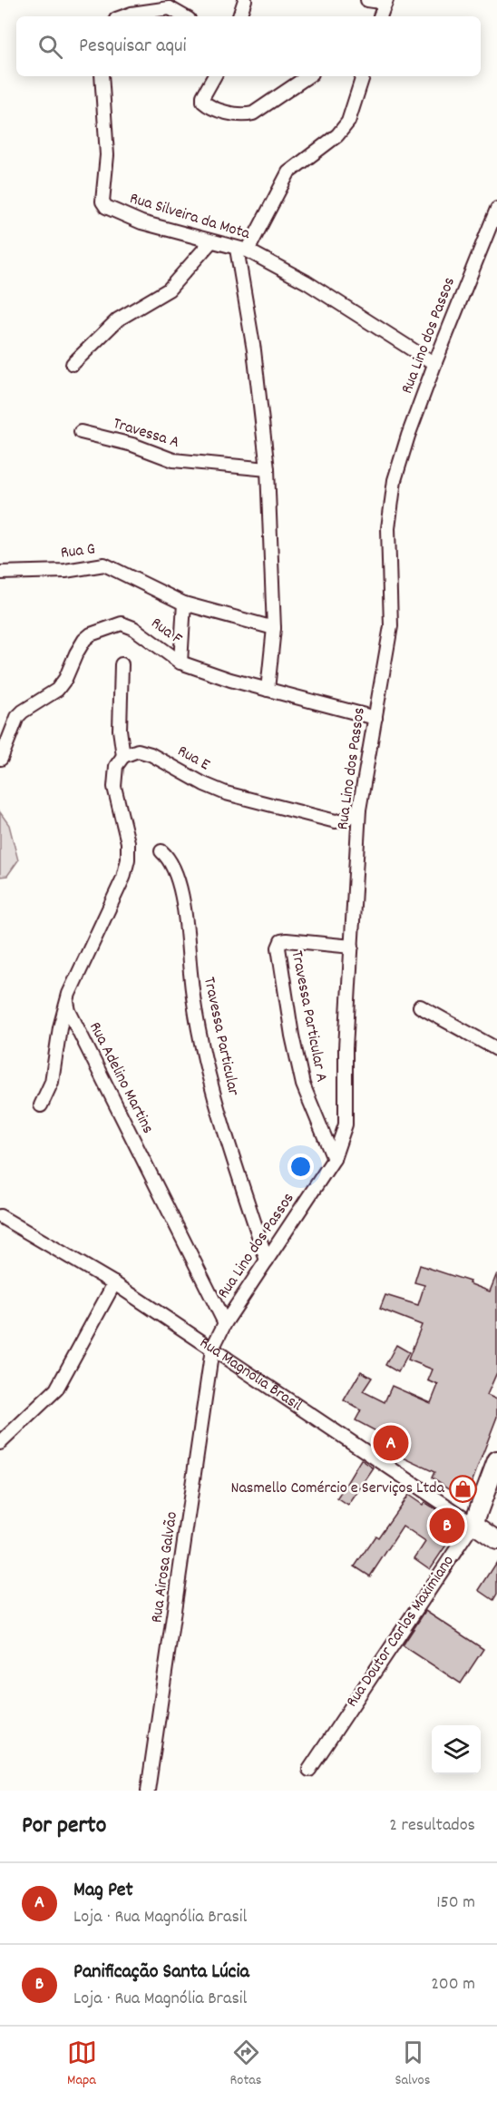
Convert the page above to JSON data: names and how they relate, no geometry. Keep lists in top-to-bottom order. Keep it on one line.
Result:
{"streets":{"main road":["Rua Magnólia Brasil","Rua Doutor Carlos Maximiano"],"street":["Rua Silveira da Mota","Rua Lino dos Passos","Travessa A","Rua G","Rua F","Rua E","Travessa Particular A","Travessa Particular","Rua Adelino Martins","Rua Airosa Galvão"]},"crossings":[["Rua Silveira da Mota","Rua Lino dos Passos"],["Rua Lino dos Passos","Rua F"],["Rua Lino dos Passos","Travessa Particular A"],["Rua Lino dos Passos","Travessa Particular"],["Rua Lino dos Passos","Rua Adelino Martins"],["Rua Lino dos Passos","Rua Magnólia Brasil"],["Rua Lino dos Passos","Rua Airosa Galvão"],["Rua Magnólia Brasil","Rua Airosa Galvão"],["Rua Magnólia Brasil","Rua Doutor Carlos Maximiano"]],"places":{"shop":["Nasmello Comércio e Serviços Ltda"]},"page":{"search":"Pesquisar aqui","pins":["A","B"],"heading":["Por perto","2 resultados"],"list":[{"mark":"A","name":"Mag Pet","note":"Loja · Rua Magnólia Brasil","value":"150 m"},{"mark":"B","name":"Panificação Santa Lúcia","note":"Loja · Rua Magnólia Brasil","value":"200 m"}],"nav":["Mapa","Rotas","Salvos"]}}
